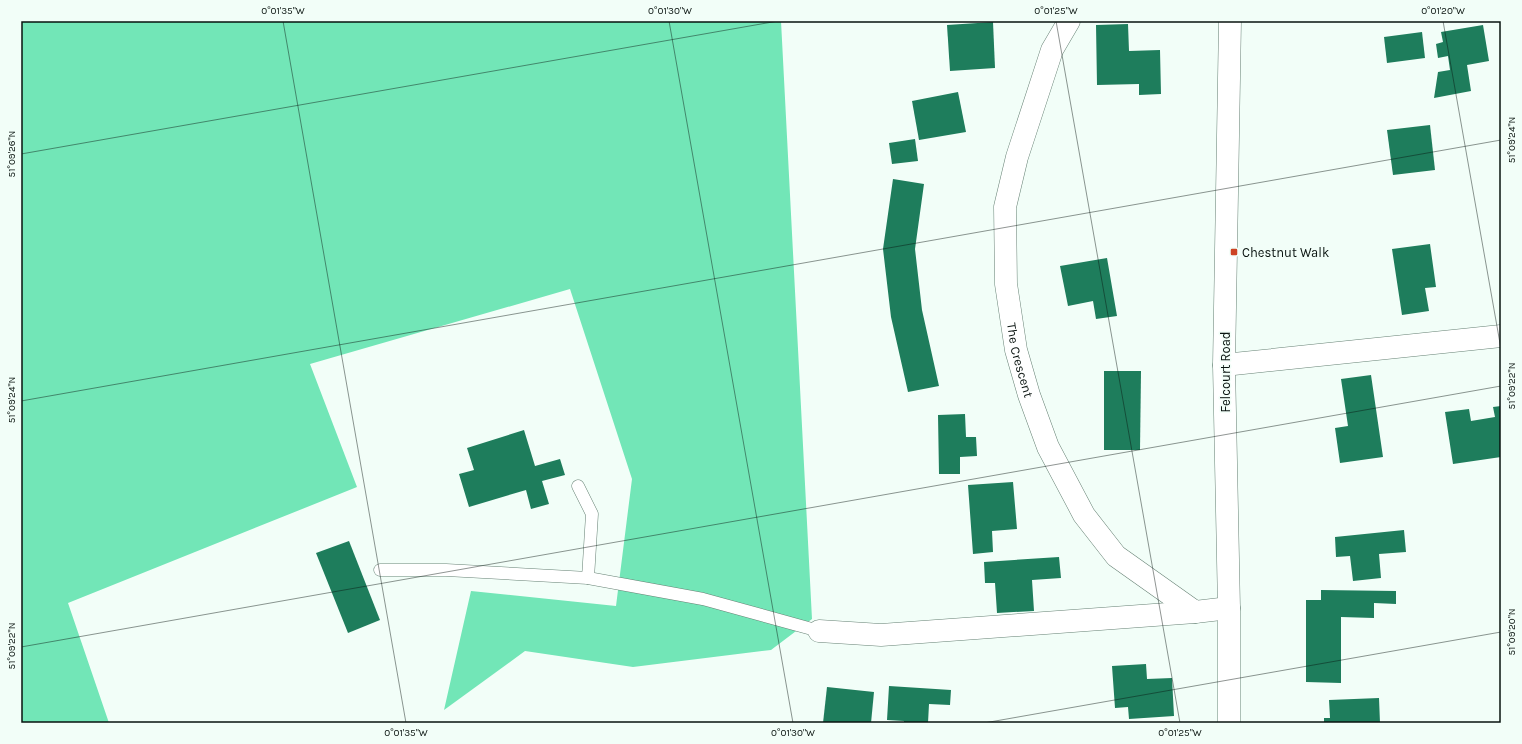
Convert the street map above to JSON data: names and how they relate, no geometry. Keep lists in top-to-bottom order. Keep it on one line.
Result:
{"streets":{"street":["The Crescent","Felcourt Road"]},"places":{"transit":["Chestnut Walk"]},"coordinates":["0°01'35\"W","0°01'30\"W","0°01'25\"W","0°01'20\"W","51°09'24\"N","51°09'26\"N","51°09'22\"N","51°09'20\"N"]}
